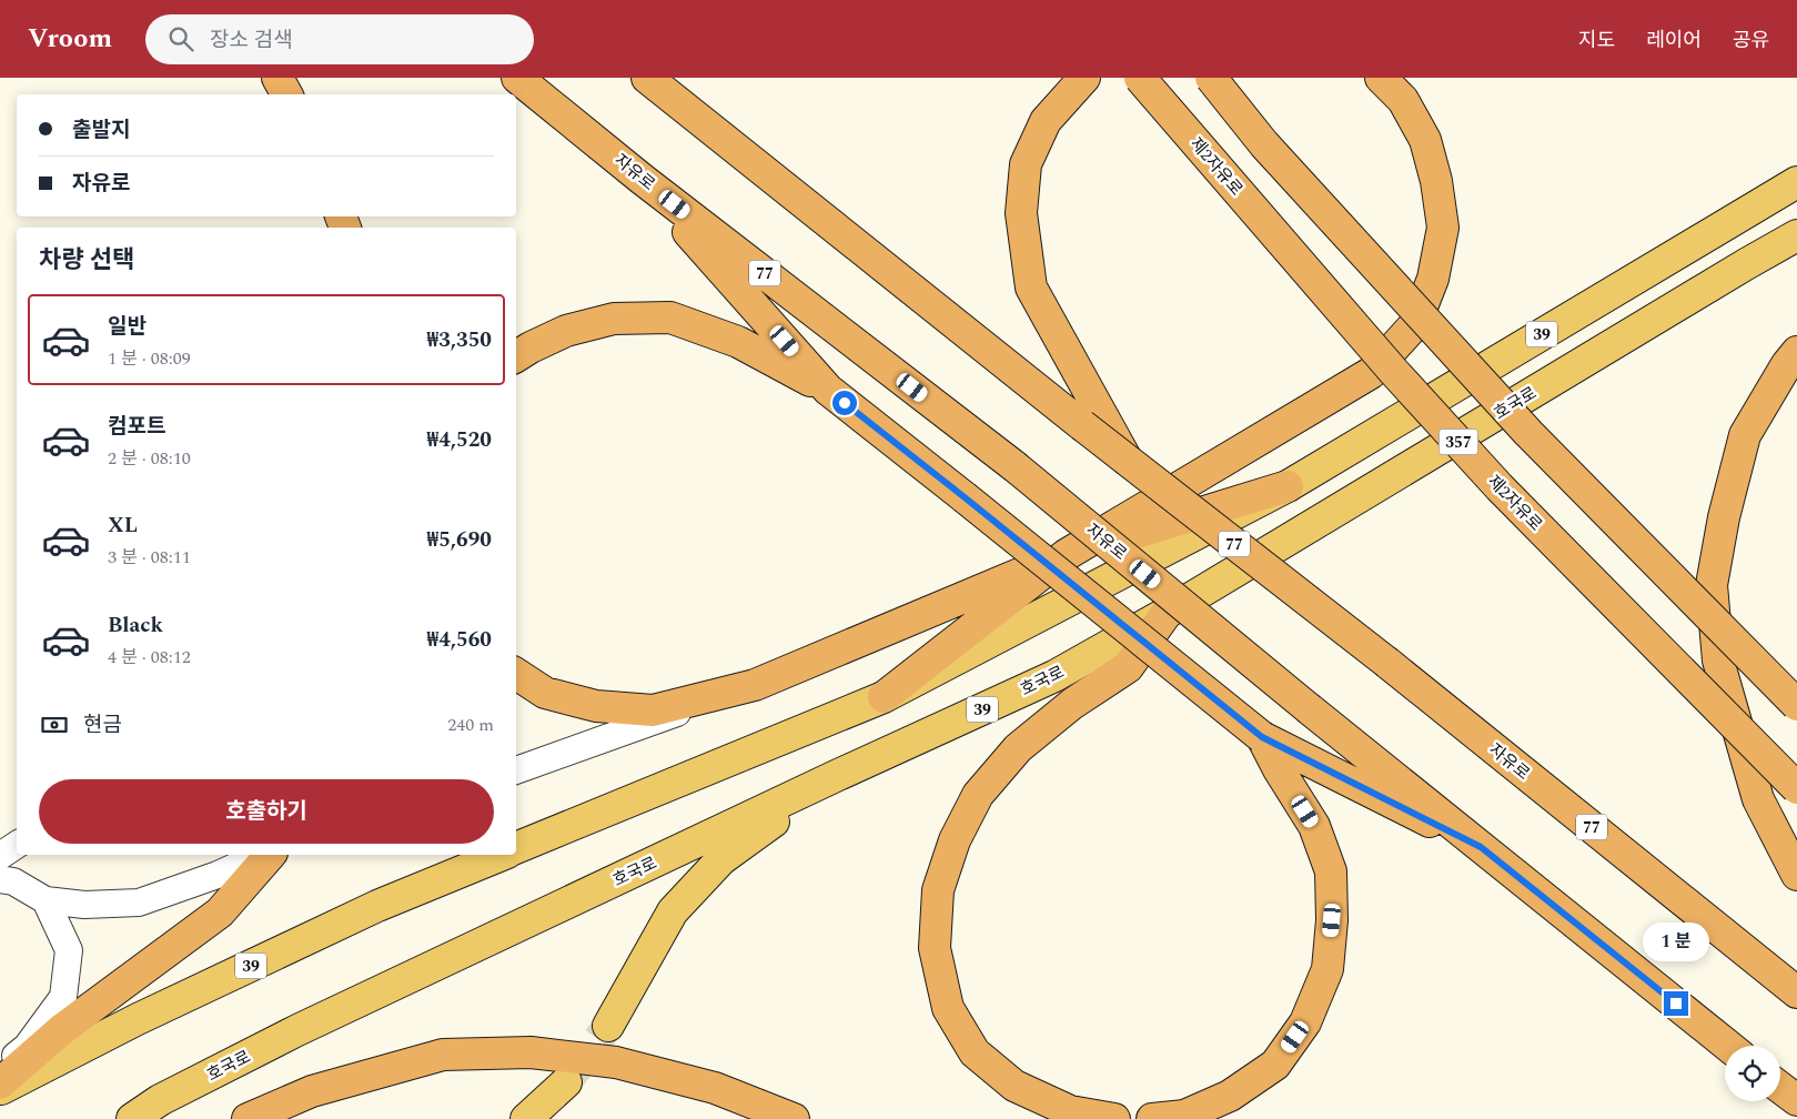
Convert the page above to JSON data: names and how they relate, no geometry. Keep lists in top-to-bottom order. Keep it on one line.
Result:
{"streets":{"highway":["제2자유로","자유로","77","357"],"main road":["39","호국로"]},"page":{"header":"Vroom","search":"장소 검색","nav":["지도","레이어","공유"],"banner":["출발지","자유로"],"heading":"차량 선택","list":[{"name":"일반","note":"1 분 · 08:09","value":"₩3,350"},{"name":"컴포트","note":"2 분 · 08:10","value":"₩4,520"},{"name":"XL","note":"3 분 · 08:11","value":"₩5,690"},{"name":"Black","note":"4 분 · 08:12","value":"₩4,560"}],"pay":["현금","240 m"],"buttons":"호출하기","bubble":"1 분"}}
